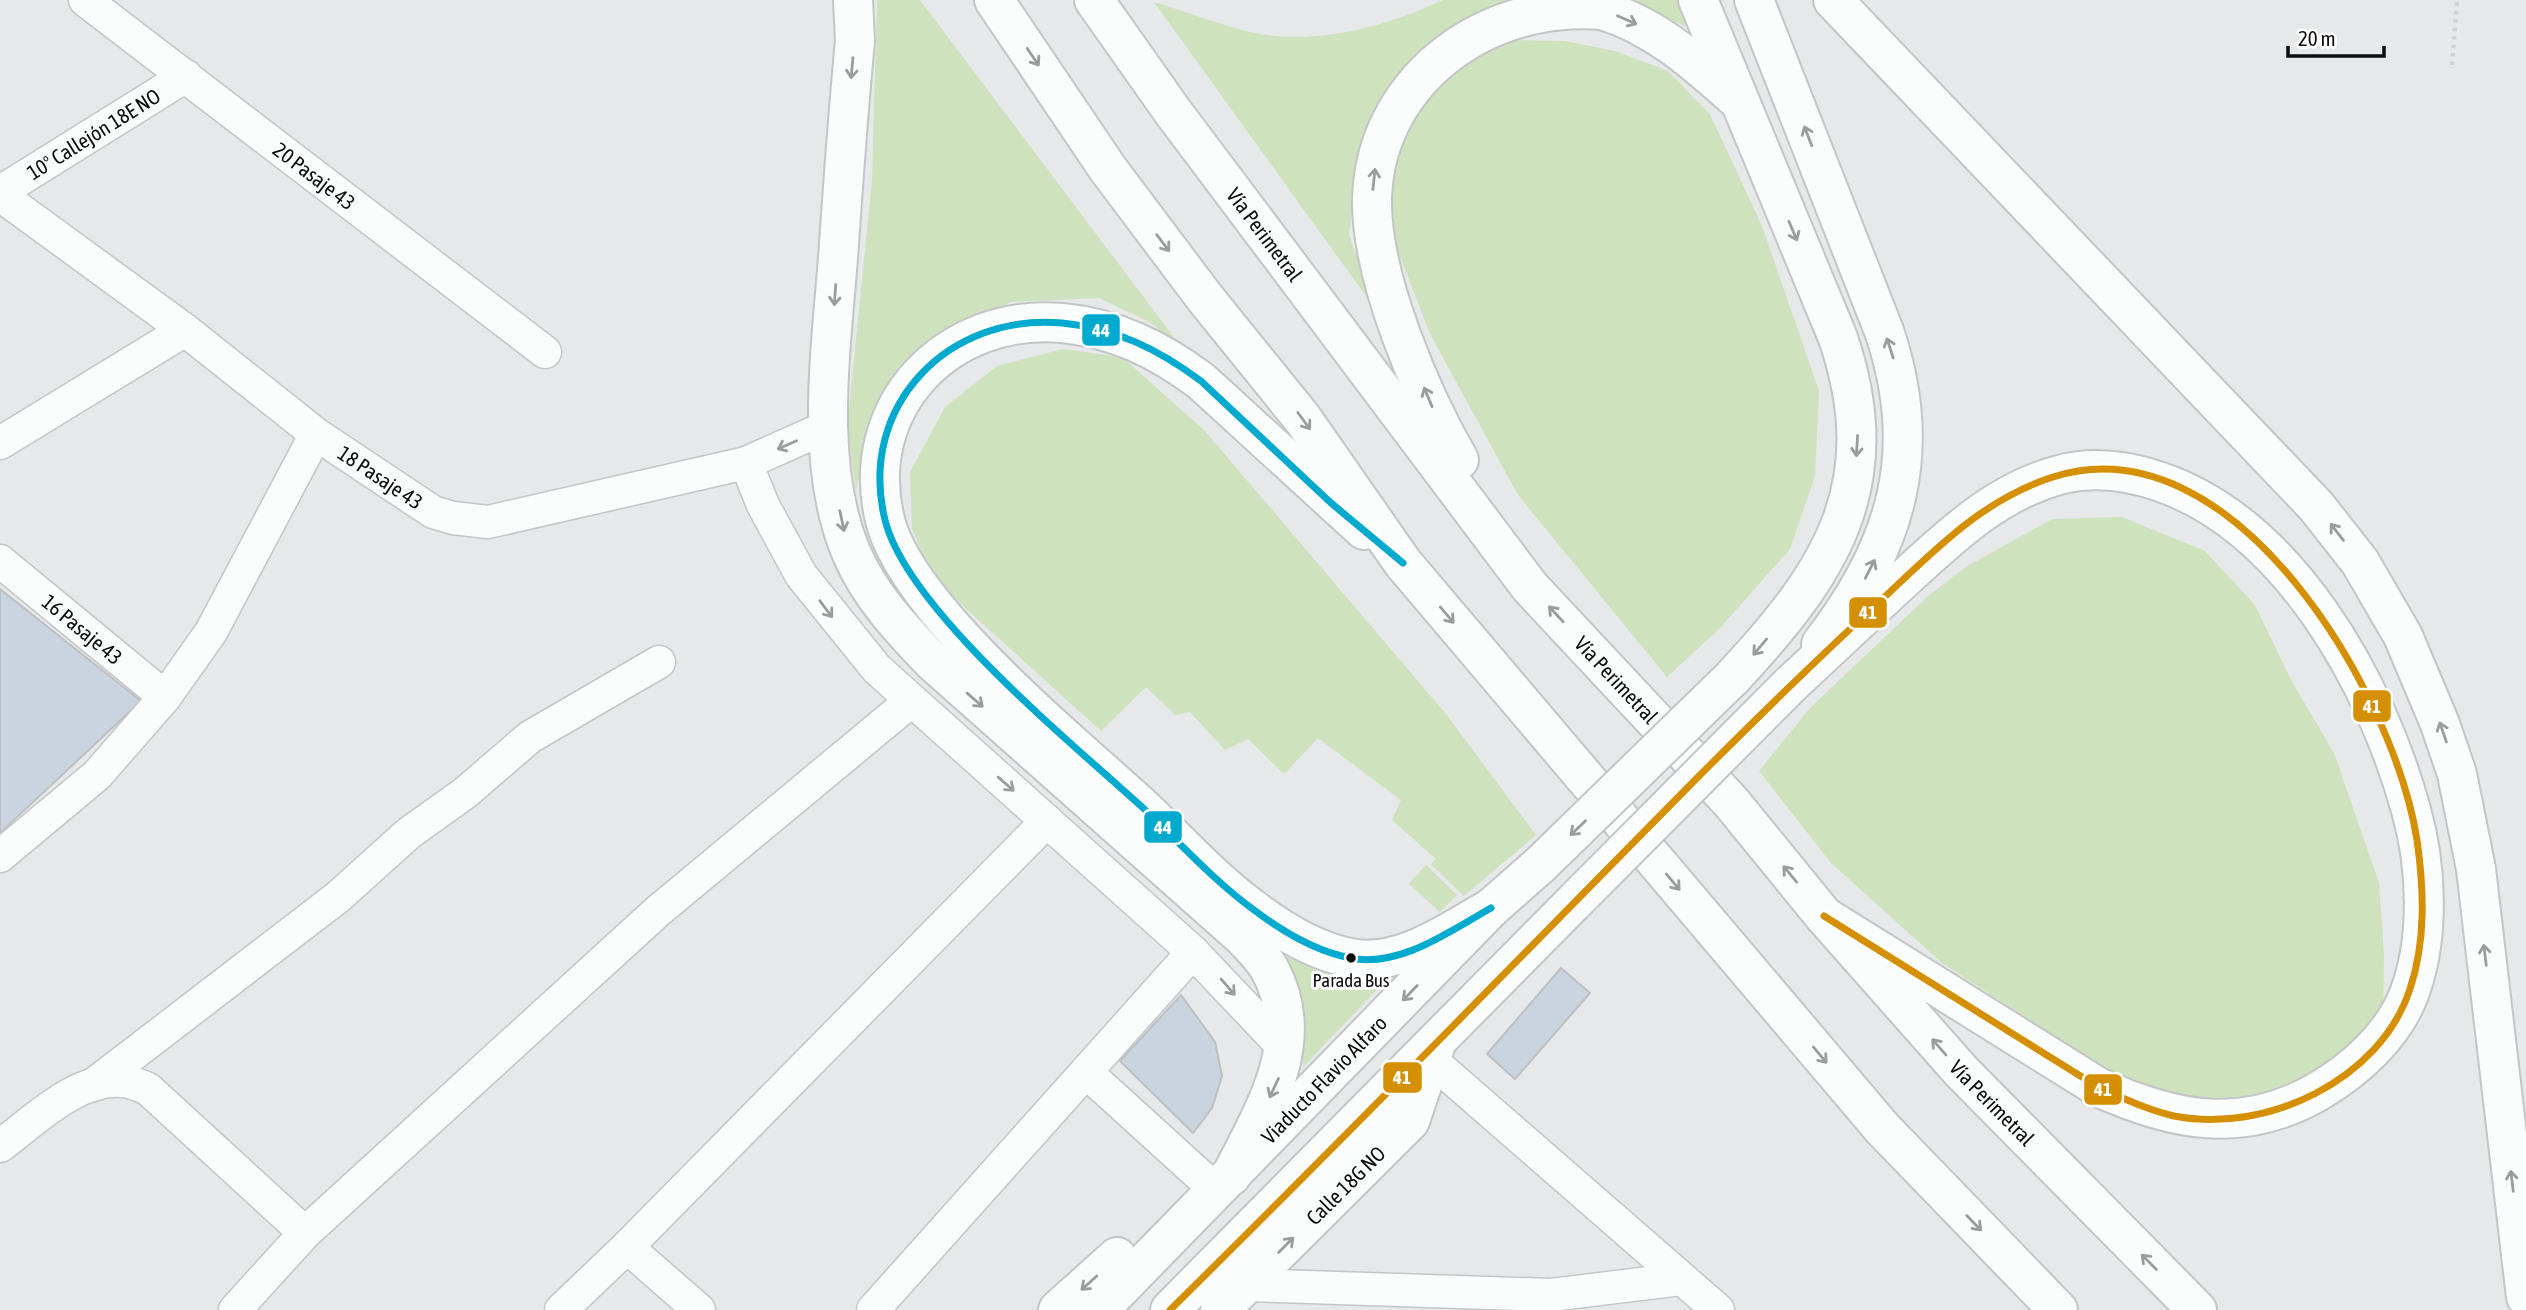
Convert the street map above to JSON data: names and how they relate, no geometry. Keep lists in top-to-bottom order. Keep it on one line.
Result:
{"streets":{"main road":["Vía Perimetral","Viaducto Flavio Alfaro","Calle 18G NO"],"street":["10° Callejón 18E NO","20 Pasaje 43","18 Pasaje 43","16 Pasaje 43"]},"crossings":[["10° Callejón 18E NO","20 Pasaje 43"],["10° Callejón 18E NO","18 Pasaje 43"]],"places":["Parada Bus"],"lines":["transit line 44","transit line 41"],"scale_bar":"20 m"}
